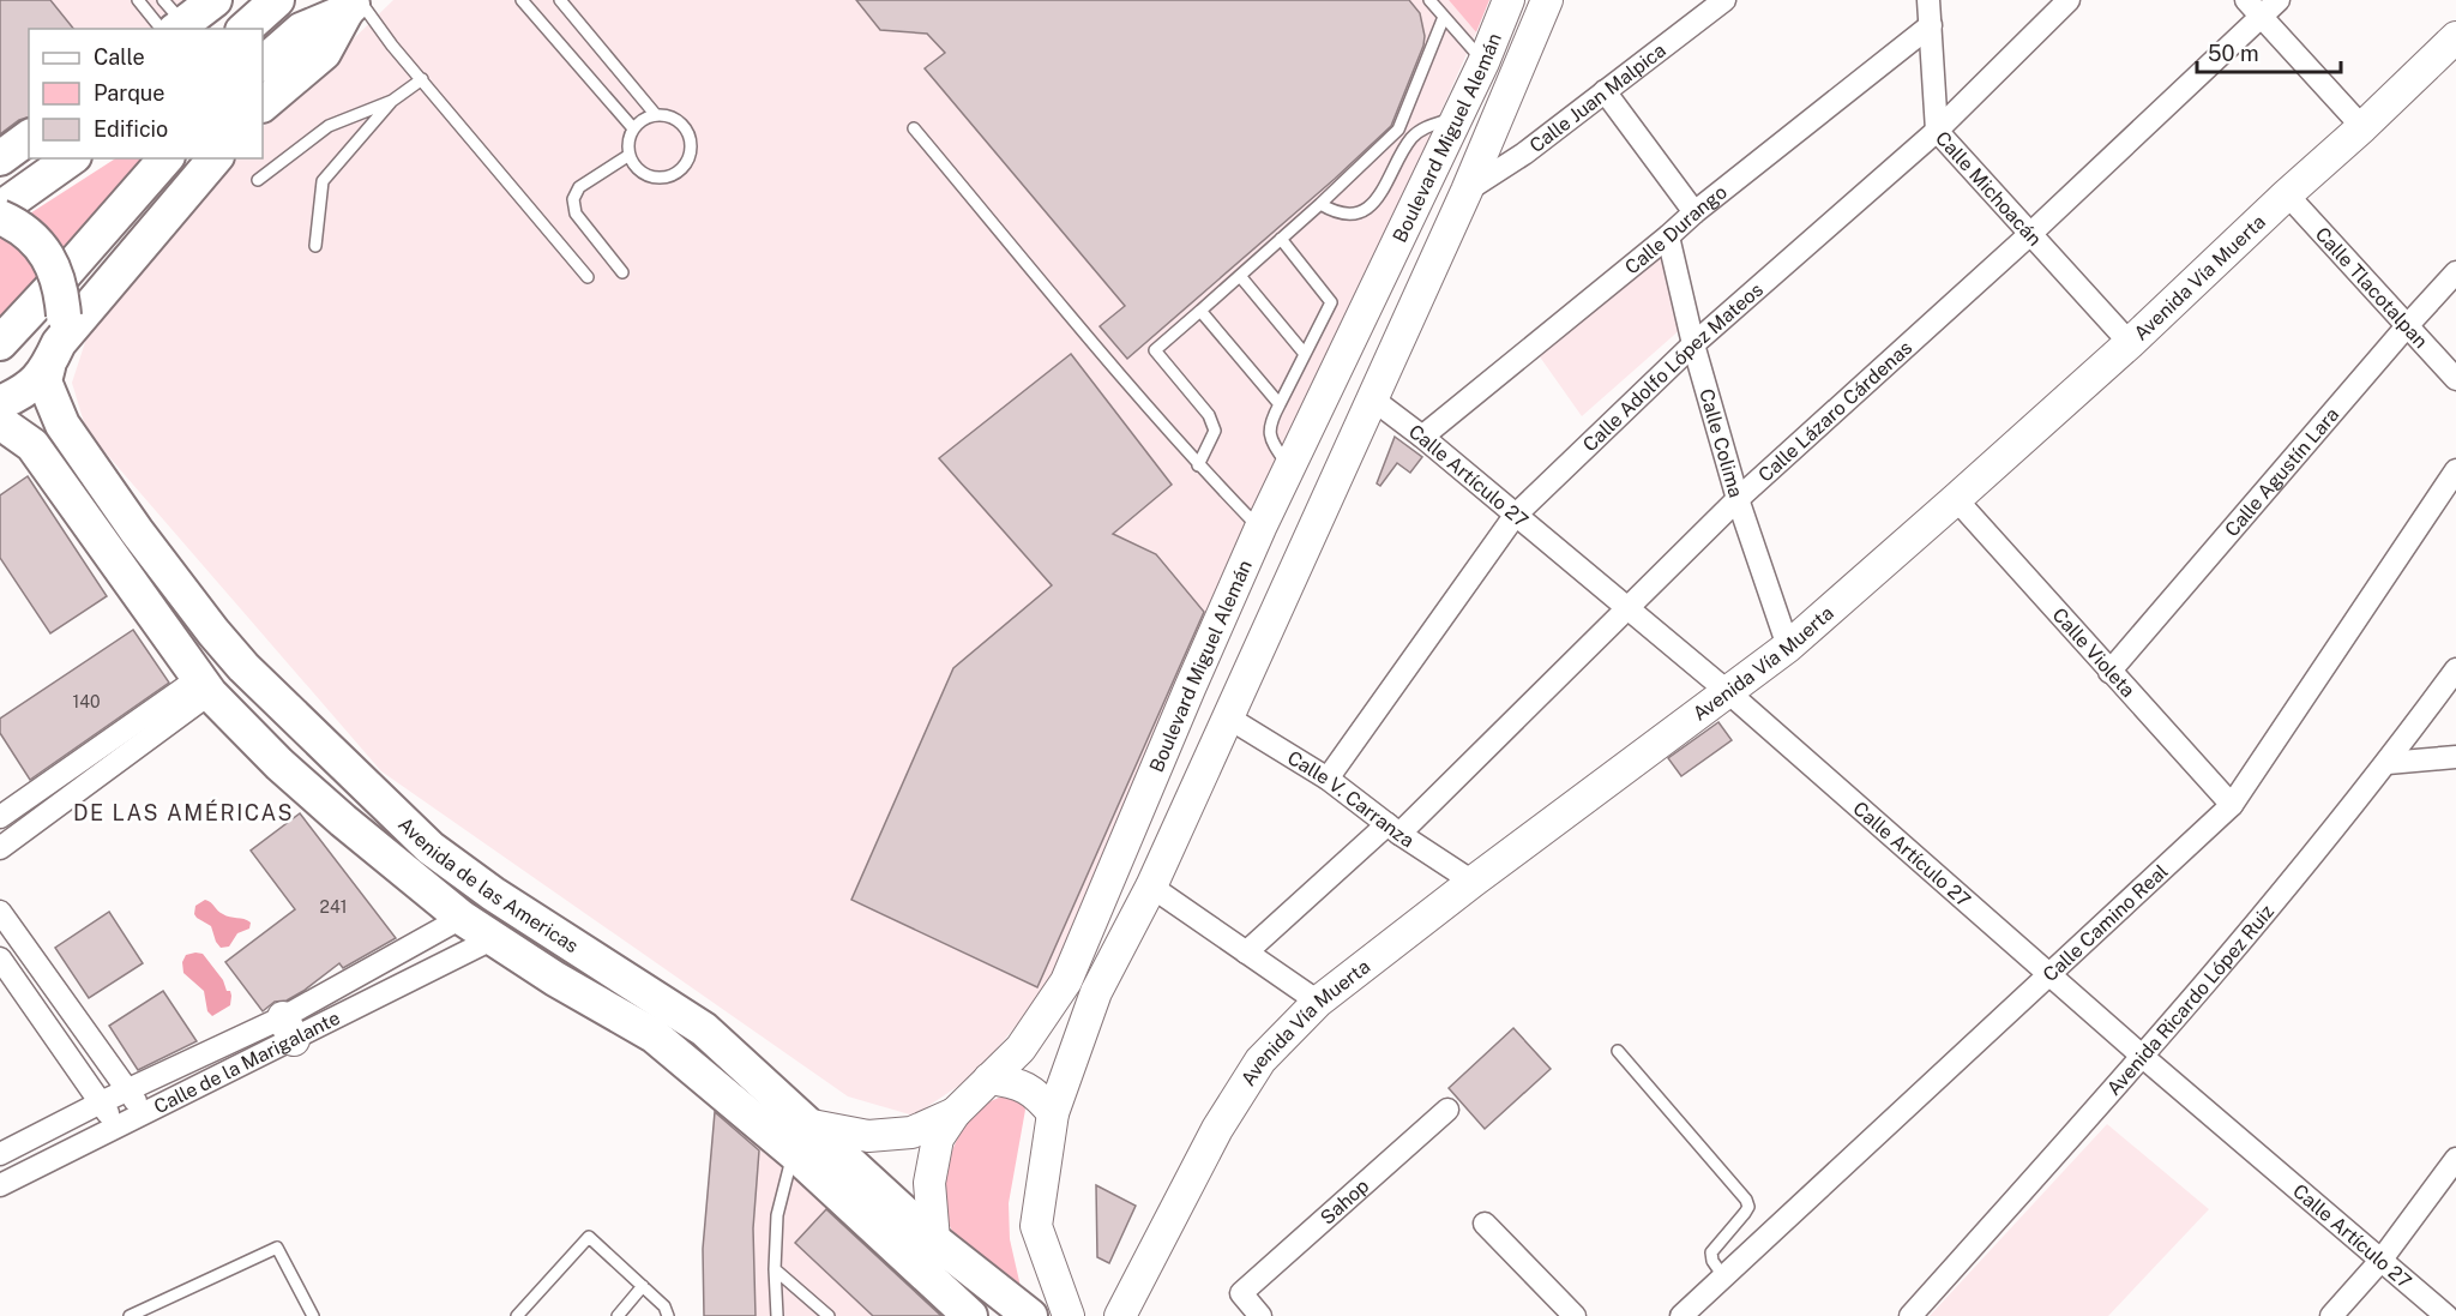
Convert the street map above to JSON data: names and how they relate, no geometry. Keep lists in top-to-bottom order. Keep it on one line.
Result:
{"streets":{"main road":["Boulevard Miguel Alemán","Avenida Vía Muerta","Avenida de las Americas"],"street":["Calle Juan Malpica","Calle Michoacán","Calle Durango","Calle Tlacotalpan","Calle Adolfo López Mateos","Calle Lázaro Cárdenas","Calle Colima","Calle Agustín Lara","Calle Artículo 27","Calle Violeta","Calle V. Carranza","Calle Camino Real","Avenida Ricardo López Ruiz","Calle de la Marigalante","Sahop"]},"crossings":[["Calle Juan Malpica","Boulevard Miguel Alemán"],["Boulevard Miguel Alemán","Calle Artículo 27"],["Boulevard Miguel Alemán","Calle V. Carranza"],["Boulevard Miguel Alemán","Avenida de las Americas"],["Calle Michoacán","Calle Durango"],["Calle Michoacán","Avenida Vía Muerta"],["Calle Michoacán","Calle Adolfo López Mateos"],["Calle Michoacán","Calle Lázaro Cárdenas"],["Calle Durango","Calle Colima"],["Calle Durango","Calle Artículo 27"],["Avenida Vía Muerta","Calle Tlacotalpan"],["Avenida Vía Muerta","Calle Colima"],["Avenida Vía Muerta","Calle Artículo 27"],["Avenida Vía Muerta","Calle Violeta"],["Avenida Vía Muerta","Calle V. Carranza"],["Calle Tlacotalpan","Calle Agustín Lara"],["Calle Adolfo López Mateos","Calle Colima"],["Calle Adolfo López Mateos","Calle Artículo 27"],["Calle Adolfo López Mateos","Calle V. Carranza"],["Calle Lázaro Cárdenas","Calle Colima"],["Calle Lázaro Cárdenas","Calle Artículo 27"],["Calle Lázaro Cárdenas","Calle V. Carranza"],["Calle Agustín Lara","Calle Violeta"],["Calle Artículo 27","Calle Camino Real"],["Calle Artículo 27","Avenida Ricardo López Ruiz"],["Calle Violeta","Calle Camino Real"],["Avenida de las Americas","Calle de la Marigalante"]],"districts":["DE LAS AMÉRICAS"],"house_numbers":["140","241"],"legend":["Calle","Parque","Edificio"],"scale_bar":"50 m"}
